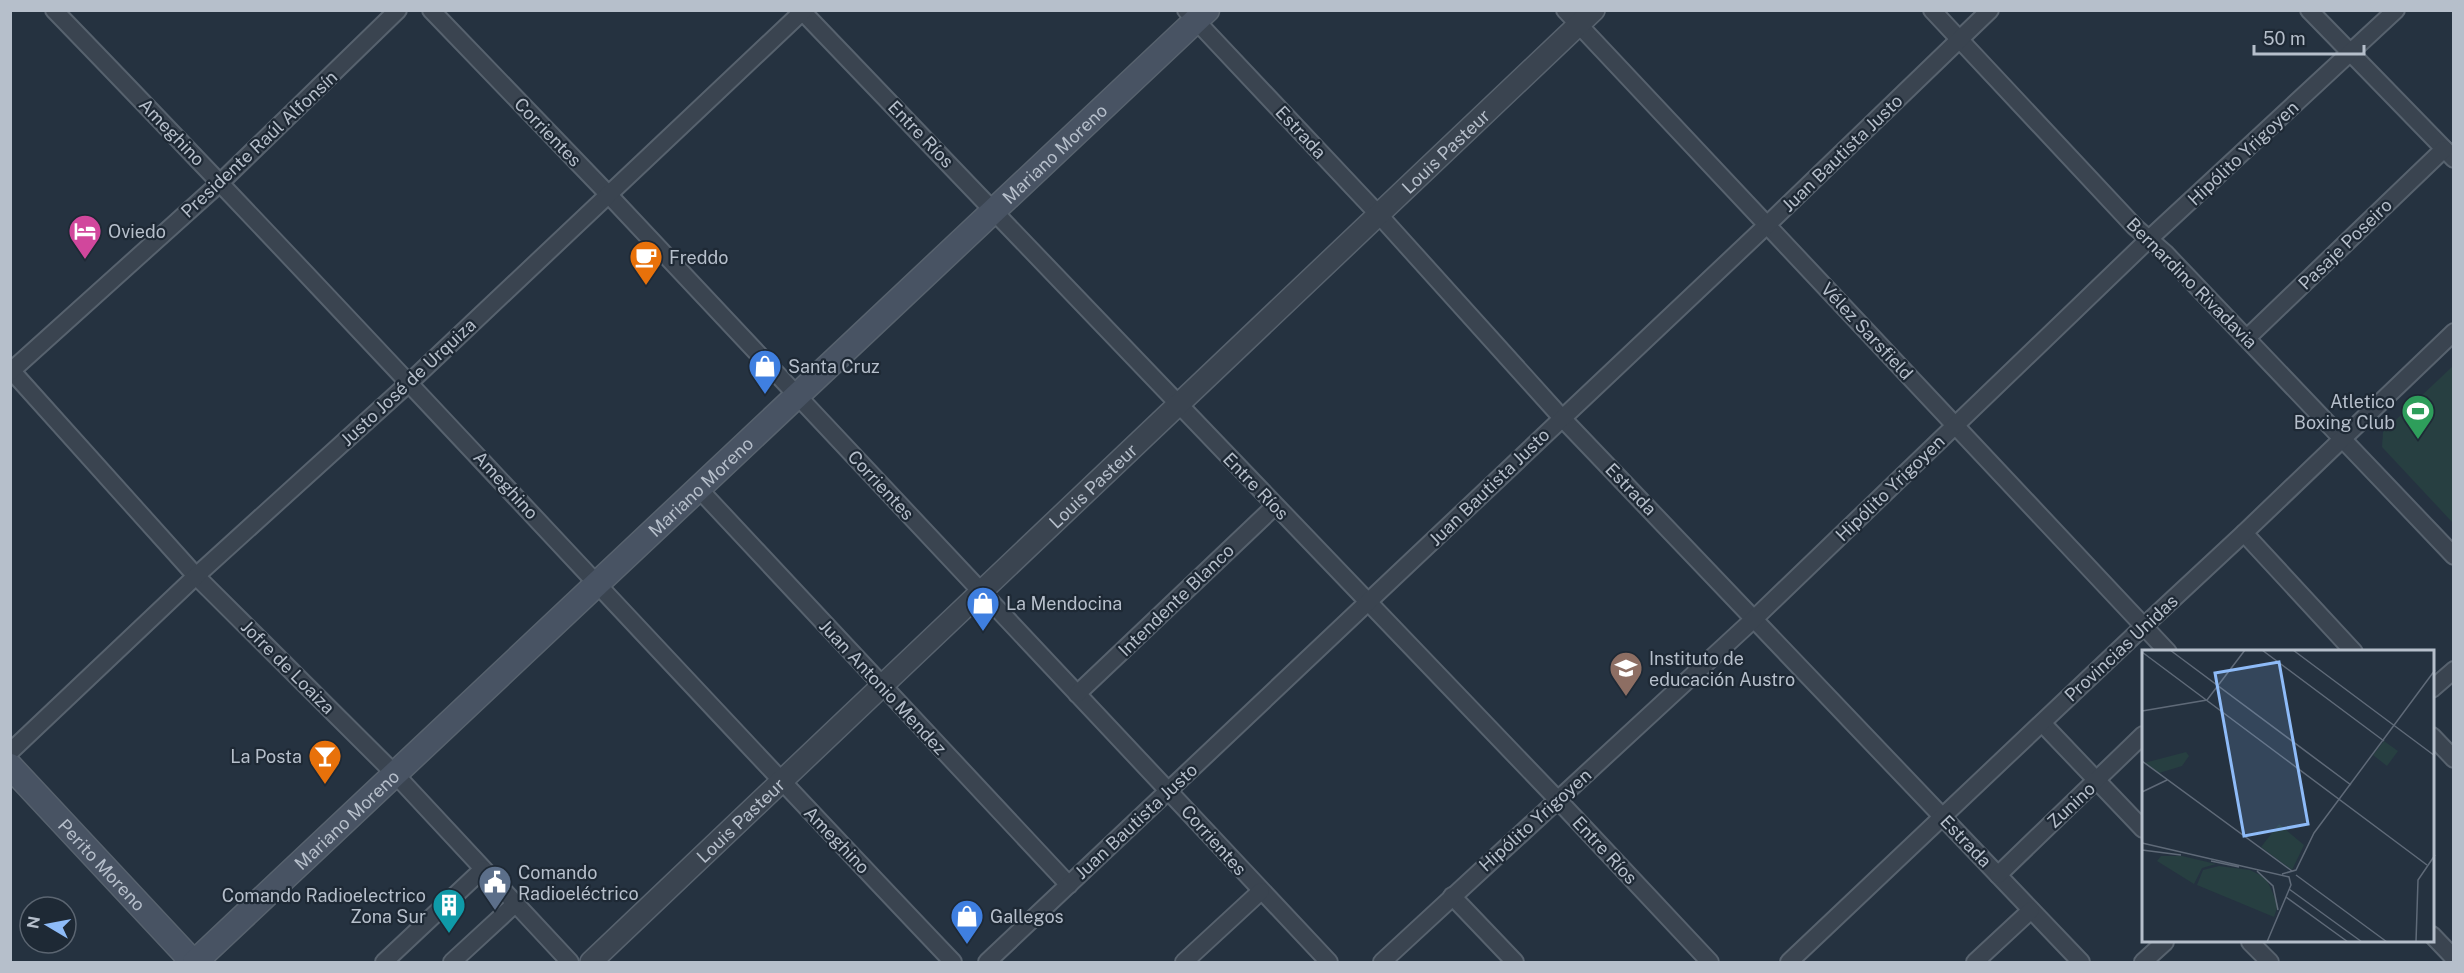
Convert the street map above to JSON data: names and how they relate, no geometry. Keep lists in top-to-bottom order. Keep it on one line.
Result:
{"streets":{"main road":["Mariano Moreno","Perito Moreno"],"street":["Ameghino","Corrientes","Estrada","Entre Ríos","Presidente Raúl Alfonsín","Louis Pasteur","Juan Bautista Justo","Hipólito Yrigoyen","Pasaje Poseiro","Bernardino Rivadavia","Vélez Sarsfield","Justo José de Urquiza","Intendente Blanco","Provincias Unidas","Jofre de Loaiza","Juan Antonio Mendez","Zunino"]},"crossings":[["Ameghino","Presidente Raúl Alfonsín"],["Ameghino","Louis Pasteur"],["Ameghino","Mariano Moreno"],["Ameghino","Justo José de Urquiza"],["Corrientes","Louis Pasteur"],["Corrientes","Juan Bautista Justo"],["Corrientes","Mariano Moreno"],["Corrientes","Justo José de Urquiza"],["Corrientes","Intendente Blanco"],["Estrada","Louis Pasteur"],["Estrada","Juan Bautista Justo"],["Estrada","Hipólito Yrigoyen"],["Estrada","Mariano Moreno"],["Estrada","Provincias Unidas"],["Estrada","Zunino"],["Entre Ríos","Louis Pasteur"],["Entre Ríos","Juan Bautista Justo"],["Entre Ríos","Hipólito Yrigoyen"],["Entre Ríos","Mariano Moreno"],["Entre Ríos","Justo José de Urquiza"],["Entre Ríos","Intendente Blanco"],["Presidente Raúl Alfonsín","Jofre de Loaiza"],["Louis Pasteur","Vélez Sarsfield"],["Louis Pasteur","Juan Antonio Mendez"],["Juan Bautista Justo","Bernardino Rivadavia"],["Juan Bautista Justo","Vélez Sarsfield"],["Juan Bautista Justo","Juan Antonio Mendez"],["Hipólito Yrigoyen","Bernardino Rivadavia"],["Hipólito Yrigoyen","Vélez Sarsfield"],["Mariano Moreno","Jofre de Loaiza"],["Mariano Moreno","Juan Antonio Mendez"],["Mariano Moreno","Perito Moreno"],["Pasaje Poseiro","Bernardino Rivadavia"],["Bernardino Rivadavia","Provincias Unidas"],["Vélez Sarsfield","Provincias Unidas"],["Justo José de Urquiza","Jofre de Loaiza"]],"places":{"hotel":["Oviedo"],"cafe":["Freddo"],"shop":["Santa Cruz","La Mendocina","Gallegos"],"sports":["Atletico Boxing Club"],"school or university":["Instituto de educación Austro"],"bar":["La Posta"],"public building":["Comando Radioeléctrico"],"building":["Comando Radioelectrico Zona Sur"]},"scale_bar":"50 m","north":"left"}
